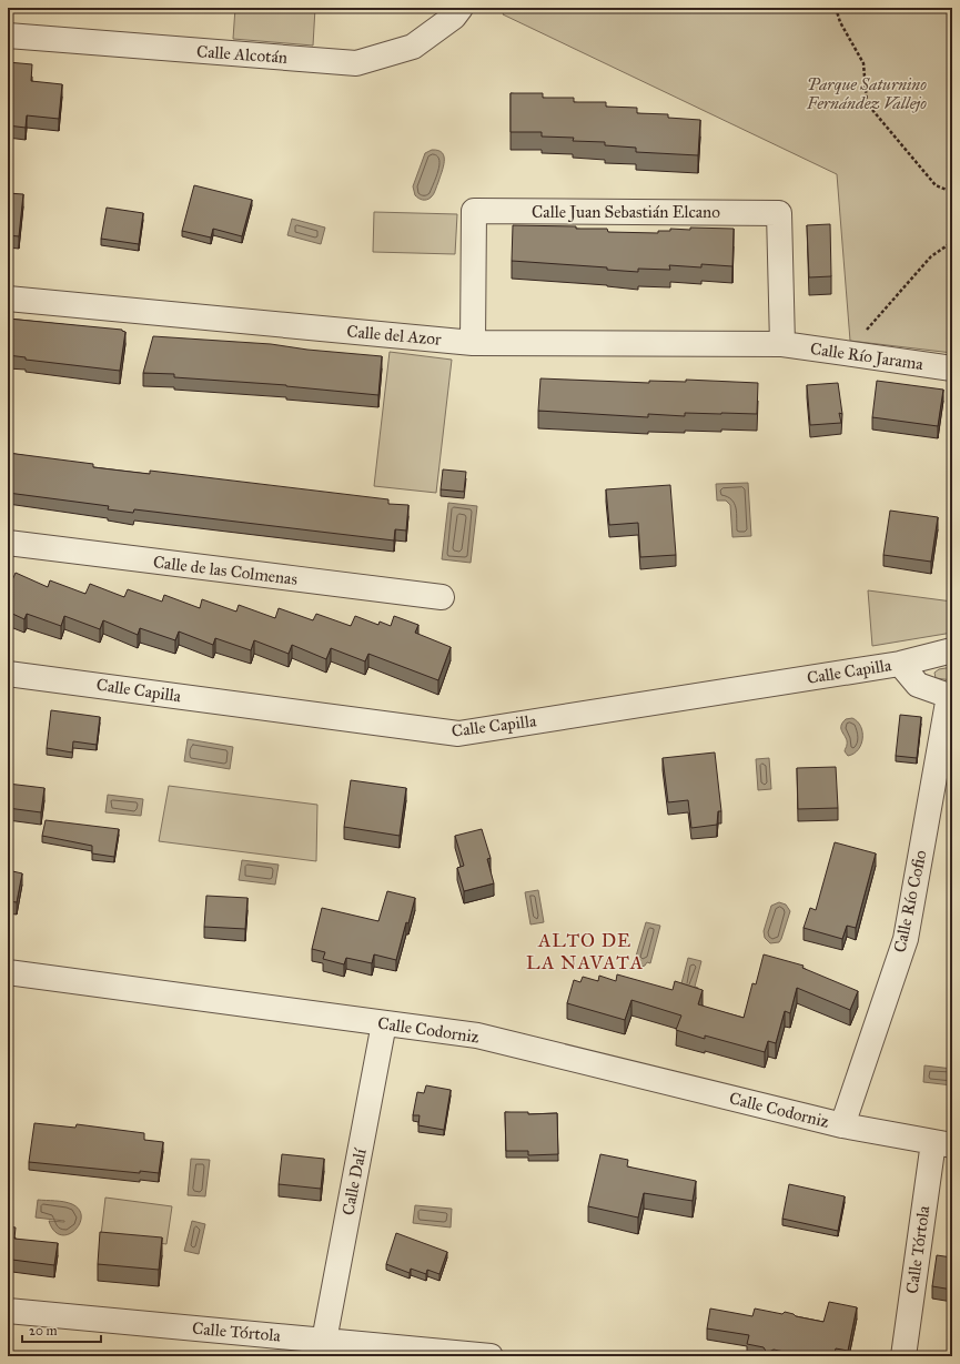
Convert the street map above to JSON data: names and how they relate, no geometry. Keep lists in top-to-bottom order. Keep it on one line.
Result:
{"streets":{"street":["Calle Alcotán","Calle Juan Sebastián Elcano","Calle del Azor","Calle Río Jarama","Calle de las Colmenas","Calle Capilla","Calle Río Cofio","Calle Codorniz","Calle Dalí","Calle Tórtola"]},"crossings":[["Calle Juan Sebastián Elcano","Calle del Azor"],["Calle Juan Sebastián Elcano","Calle Río Jarama"],["Calle del Azor","Calle Río Jarama"],["Calle Río Cofio","Calle Codorniz"],["Calle Codorniz","Calle Dalí"],["Calle Codorniz","Calle Tórtola"],["Calle Dalí","Calle Tórtola"]],"districts":["ALTO DE LA NAVATA"],"parks":["Parque Saturnino Fernández Vallejo"],"scale_bar":"20 m"}
